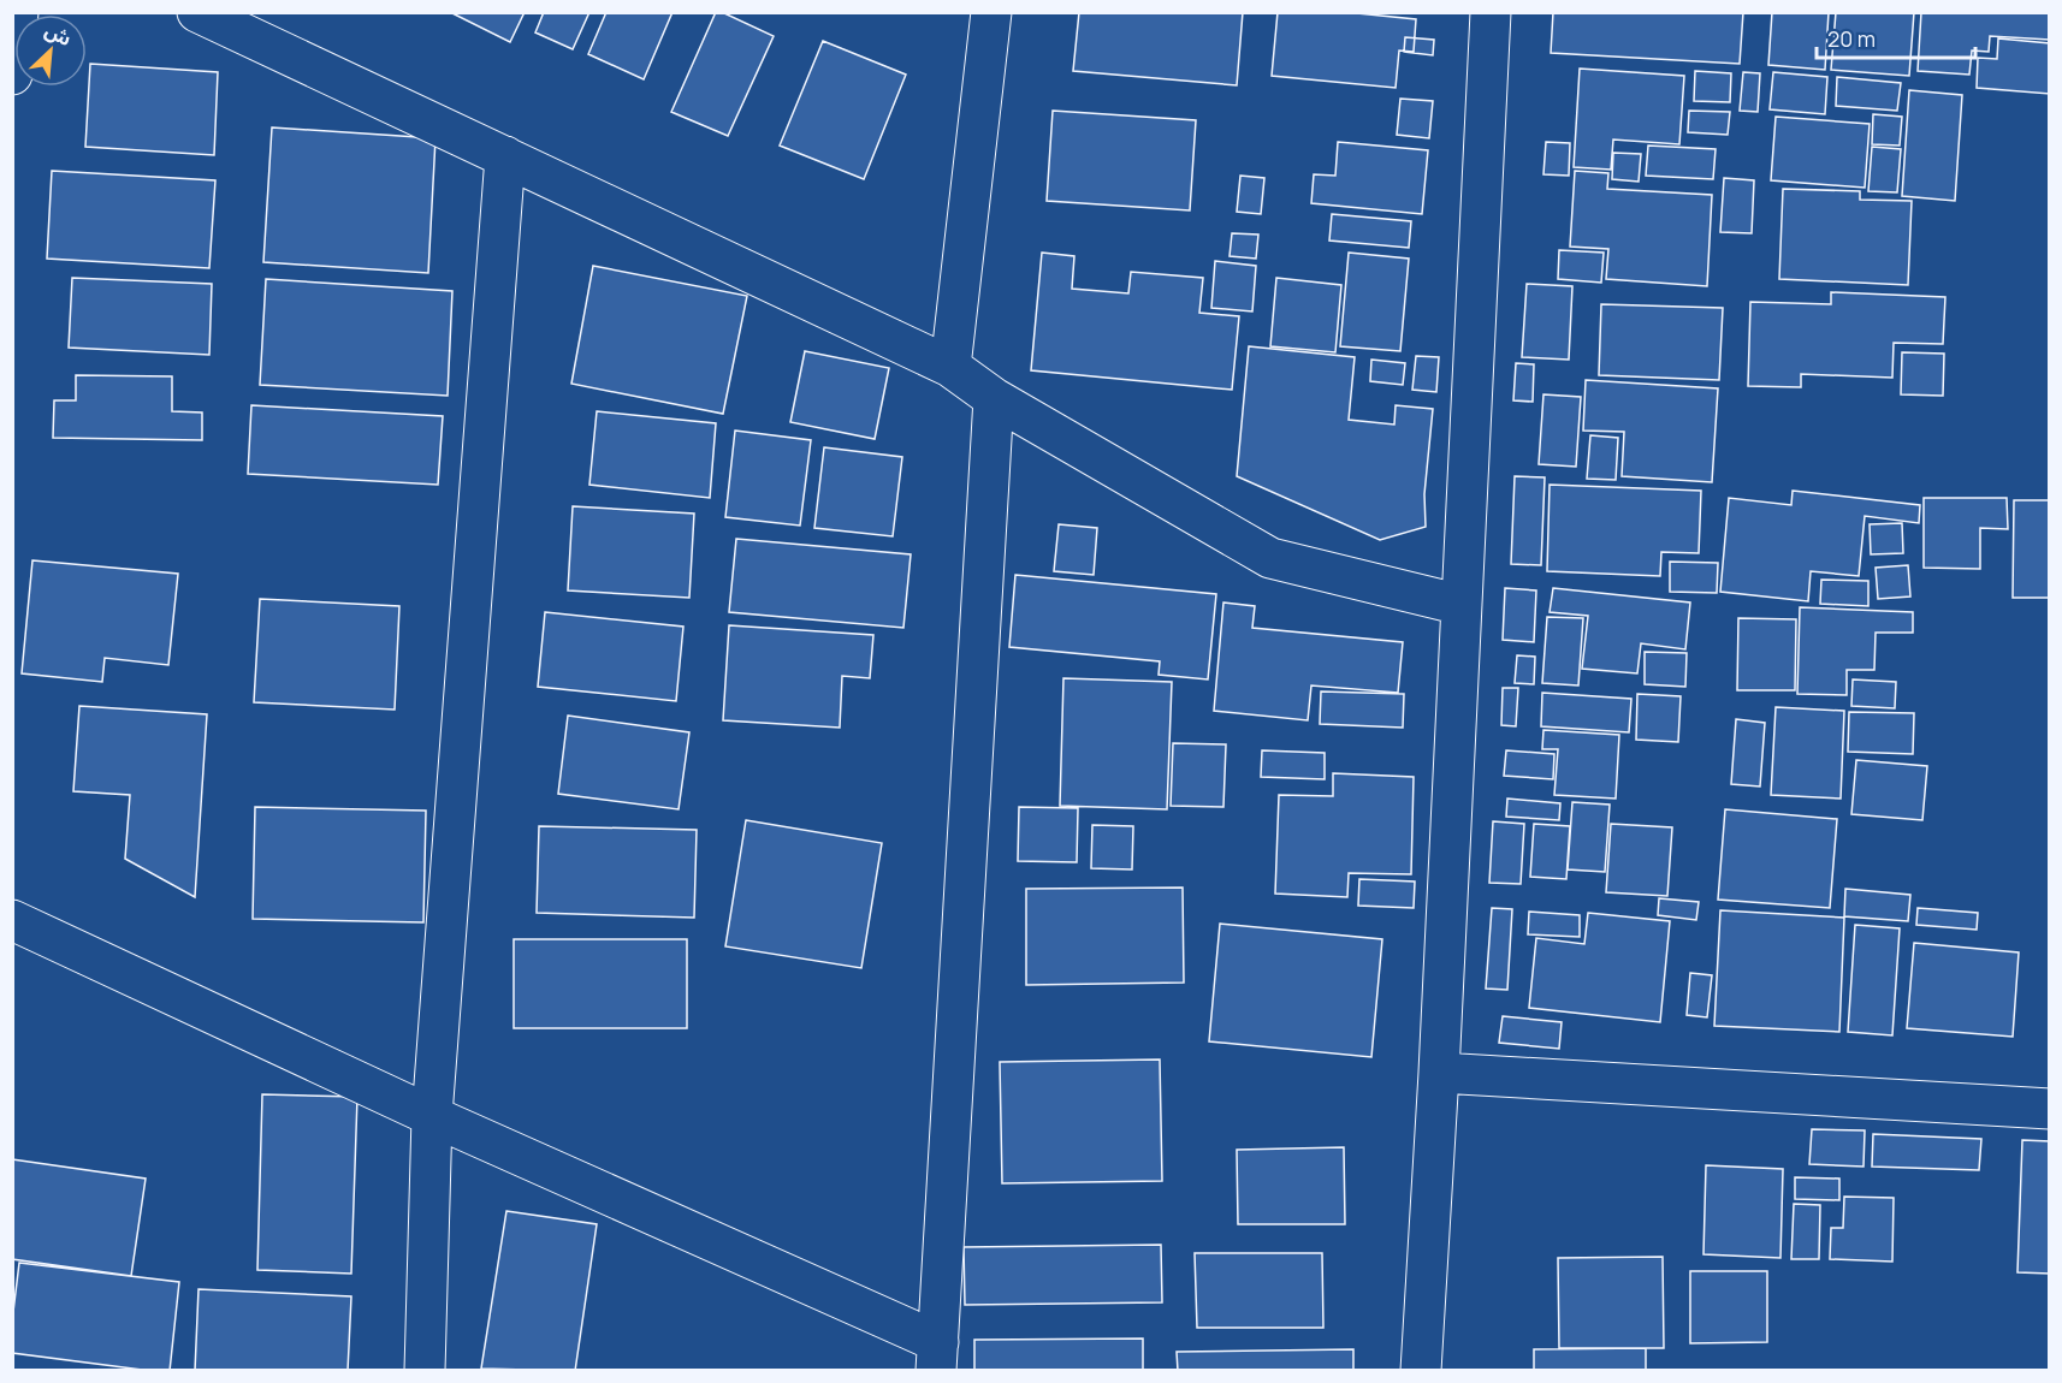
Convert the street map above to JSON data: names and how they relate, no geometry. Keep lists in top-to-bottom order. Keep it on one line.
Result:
{"scale_bar":"20 m","north":"top right"}
